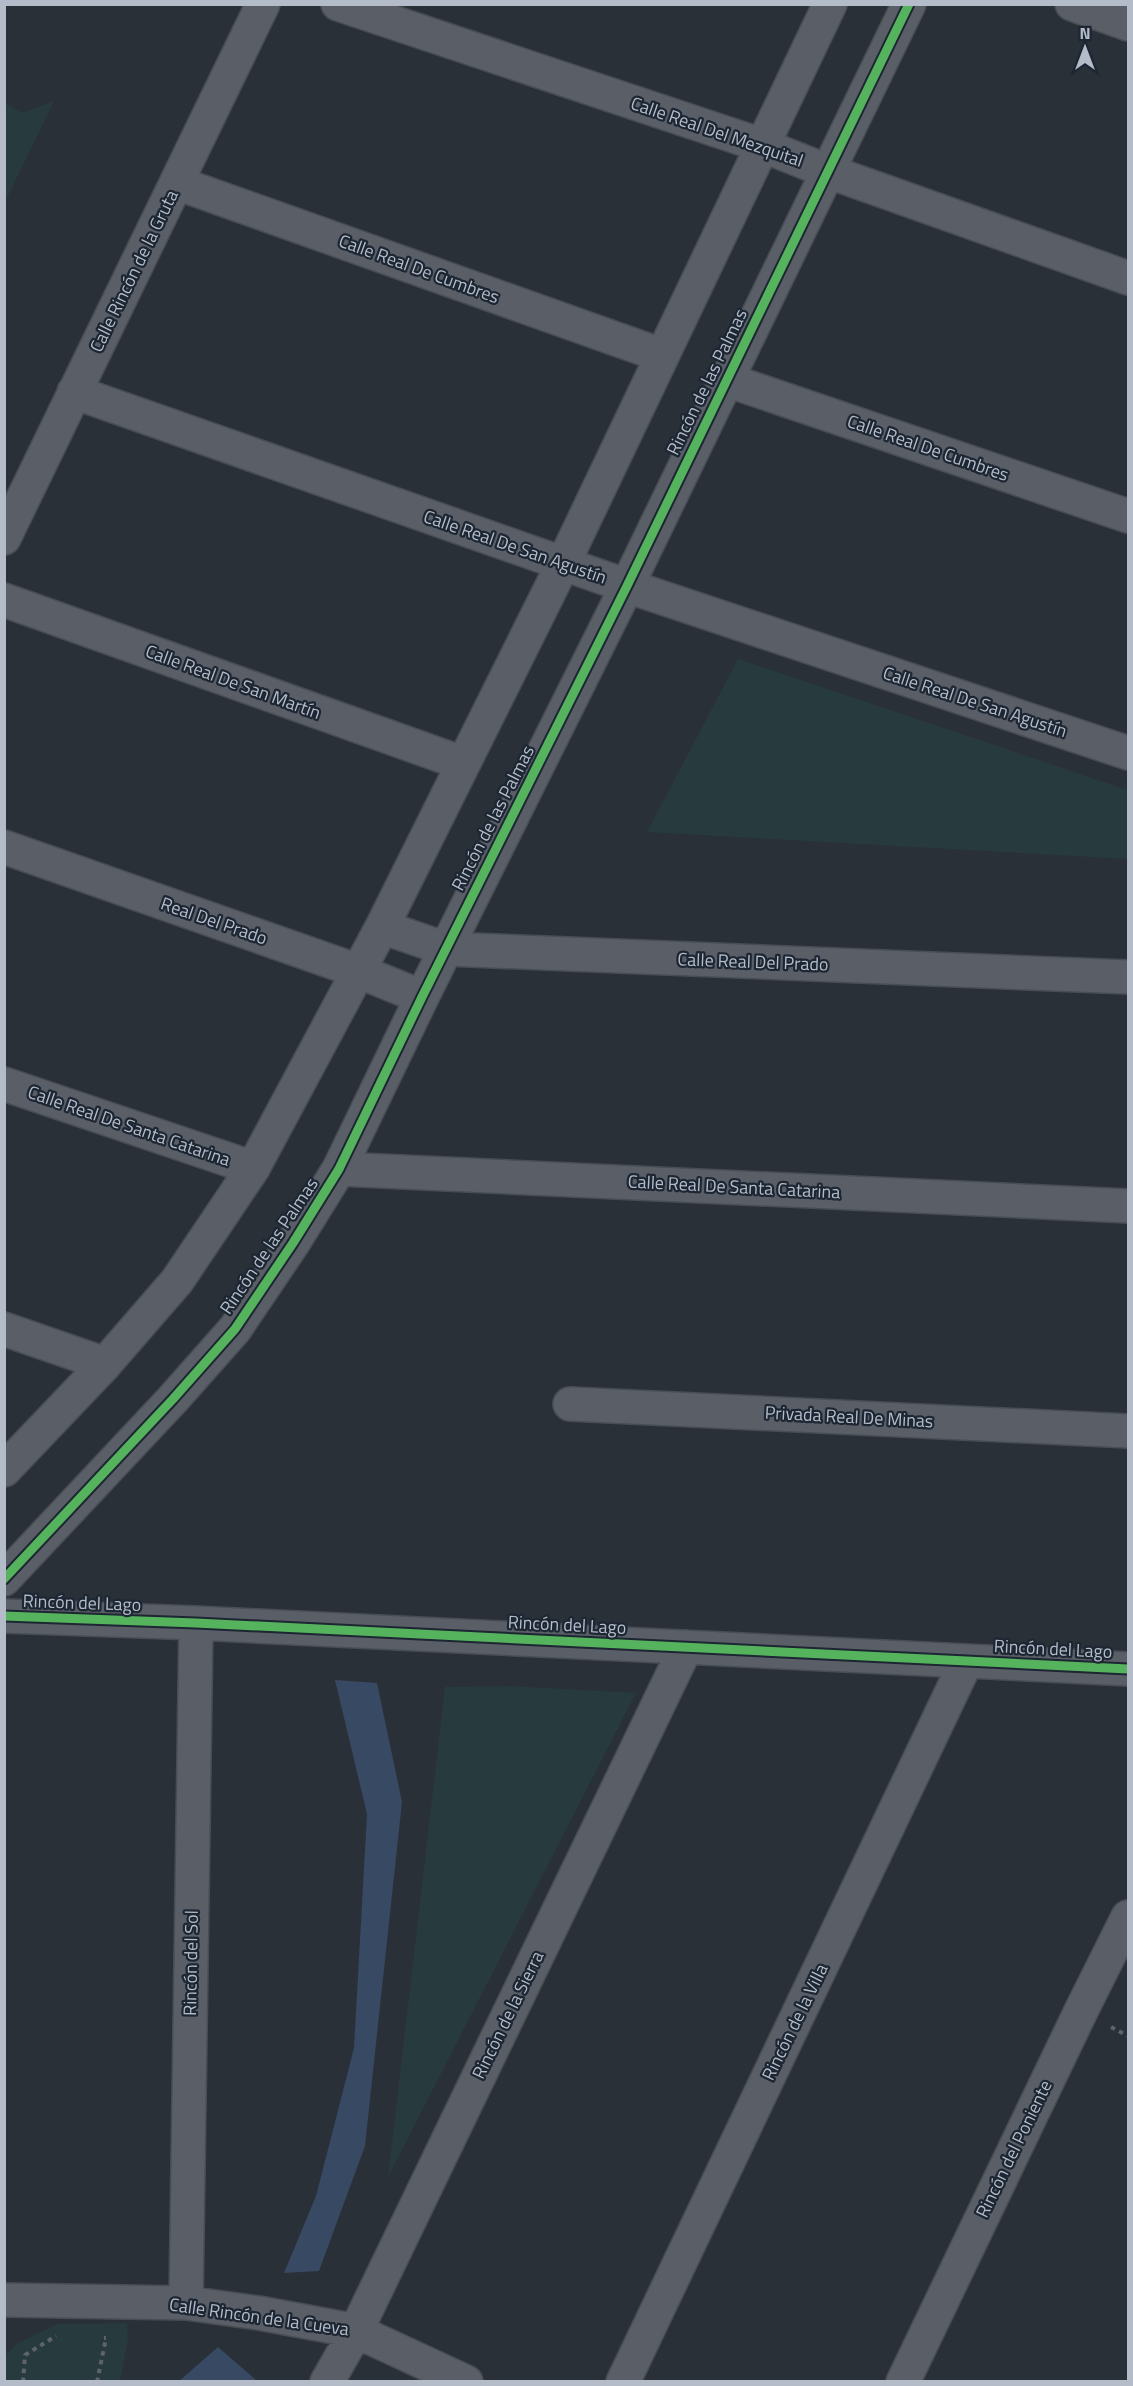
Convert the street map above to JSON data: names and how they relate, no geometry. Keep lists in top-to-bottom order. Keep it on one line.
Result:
{"streets":{"street":["Calle Real Del Mezquital","Calle Real De Cumbres","Calle Rincón de la Gruta","Rincón de las Palmas","Calle Real De San Agustín","Calle Real De San Martín","Real Del Prado","Calle Real Del Prado","Calle Real De Santa Catarina","Privada Real De Minas","Rincón del Lago","Rincón del Sol","Rincón de la Sierra","Rincón de la Villa","Rincón del Poniente","Calle Rincón de la Cueva"]},"crossings":[["Calle Real Del Mezquital","Rincón de las Palmas"],["Calle Real De Cumbres","Calle Rincón de la Gruta"],["Calle Real De Cumbres","Rincón de las Palmas"],["Calle Rincón de la Gruta","Calle Real De San Agustín"],["Rincón de las Palmas","Calle Real De San Agustín"],["Rincón de las Palmas","Real Del Prado"],["Rincón de las Palmas","Calle Real Del Prado"],["Rincón de las Palmas","Calle Real De Santa Catarina"],["Rincón del Lago","Rincón del Sol"],["Rincón del Lago","Rincón de la Sierra"],["Rincón del Lago","Rincón de la Villa"],["Rincón del Sol","Calle Rincón de la Cueva"],["Rincón de la Sierra","Calle Rincón de la Cueva"]],"north":"top"}
